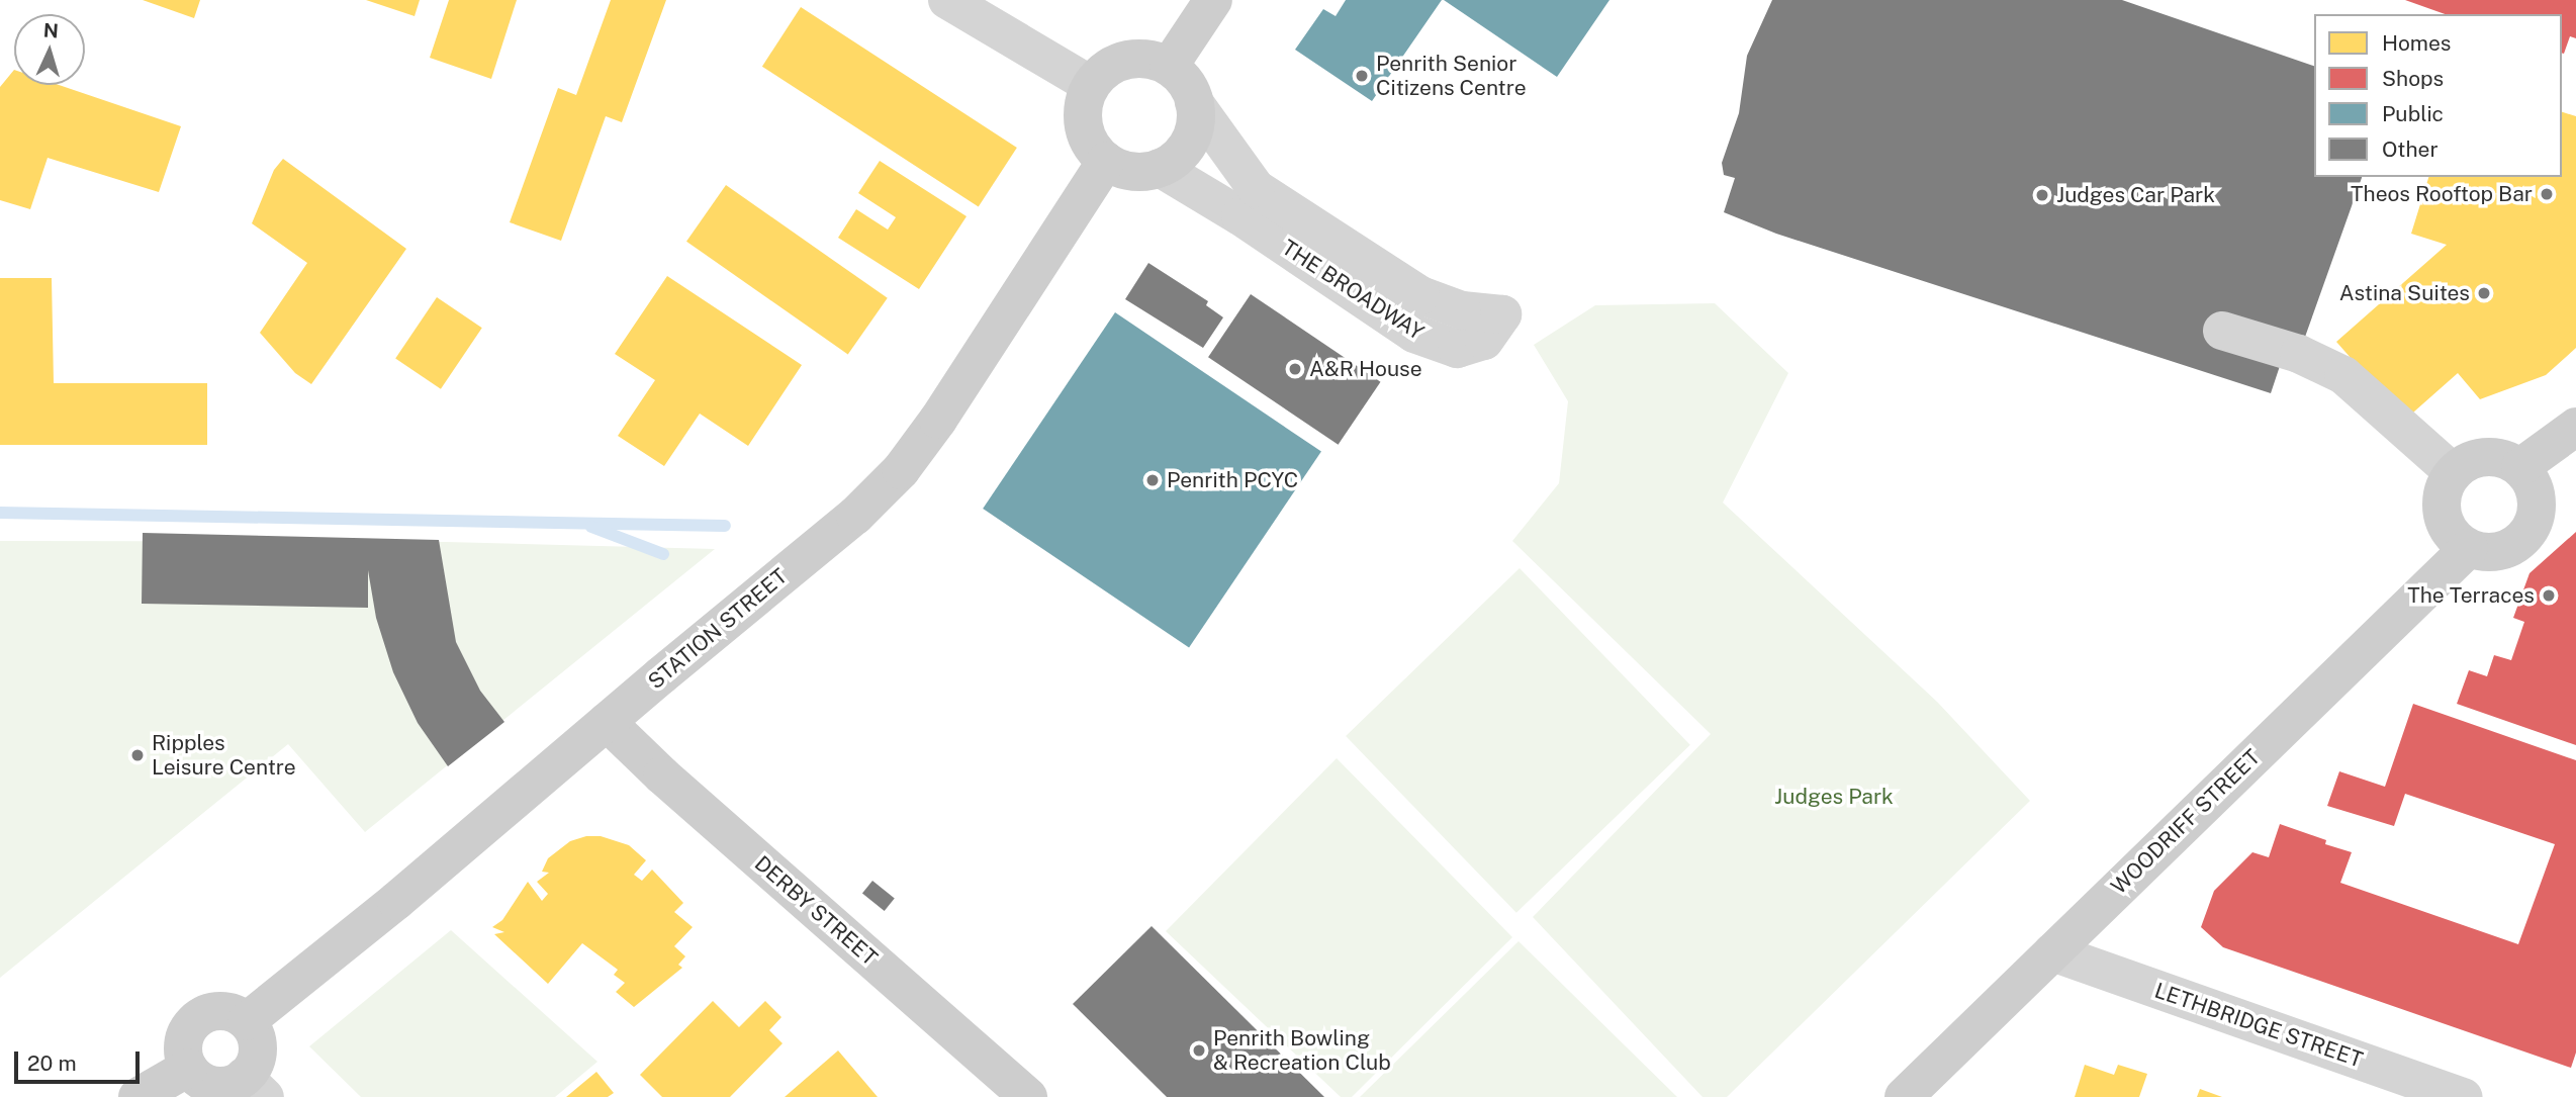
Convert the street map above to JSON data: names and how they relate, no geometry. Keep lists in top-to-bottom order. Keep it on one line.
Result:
{"streets":{"street":["THE BROADWAY","STATION STREET","WOODRIFF STREET","DERBY STREET","LETHBRIDGE STREET"]},"crossings":[["THE BROADWAY","STATION STREET"],["STATION STREET","DERBY STREET"],["WOODRIFF STREET","LETHBRIDGE STREET"]],"parks":["Judges Park"],"places":["Penrith Senior Citizens Centre","Theos Rooftop Bar","Judges Car Park","Astina Suites","A&R House","Penrith PCYC","The Terraces","Ripples Leisure Centre","Penrith Bowling & Recreation Club"],"legend":["Homes","Shops","Public","Other"],"scale_bar":"20 m","north":"top"}
